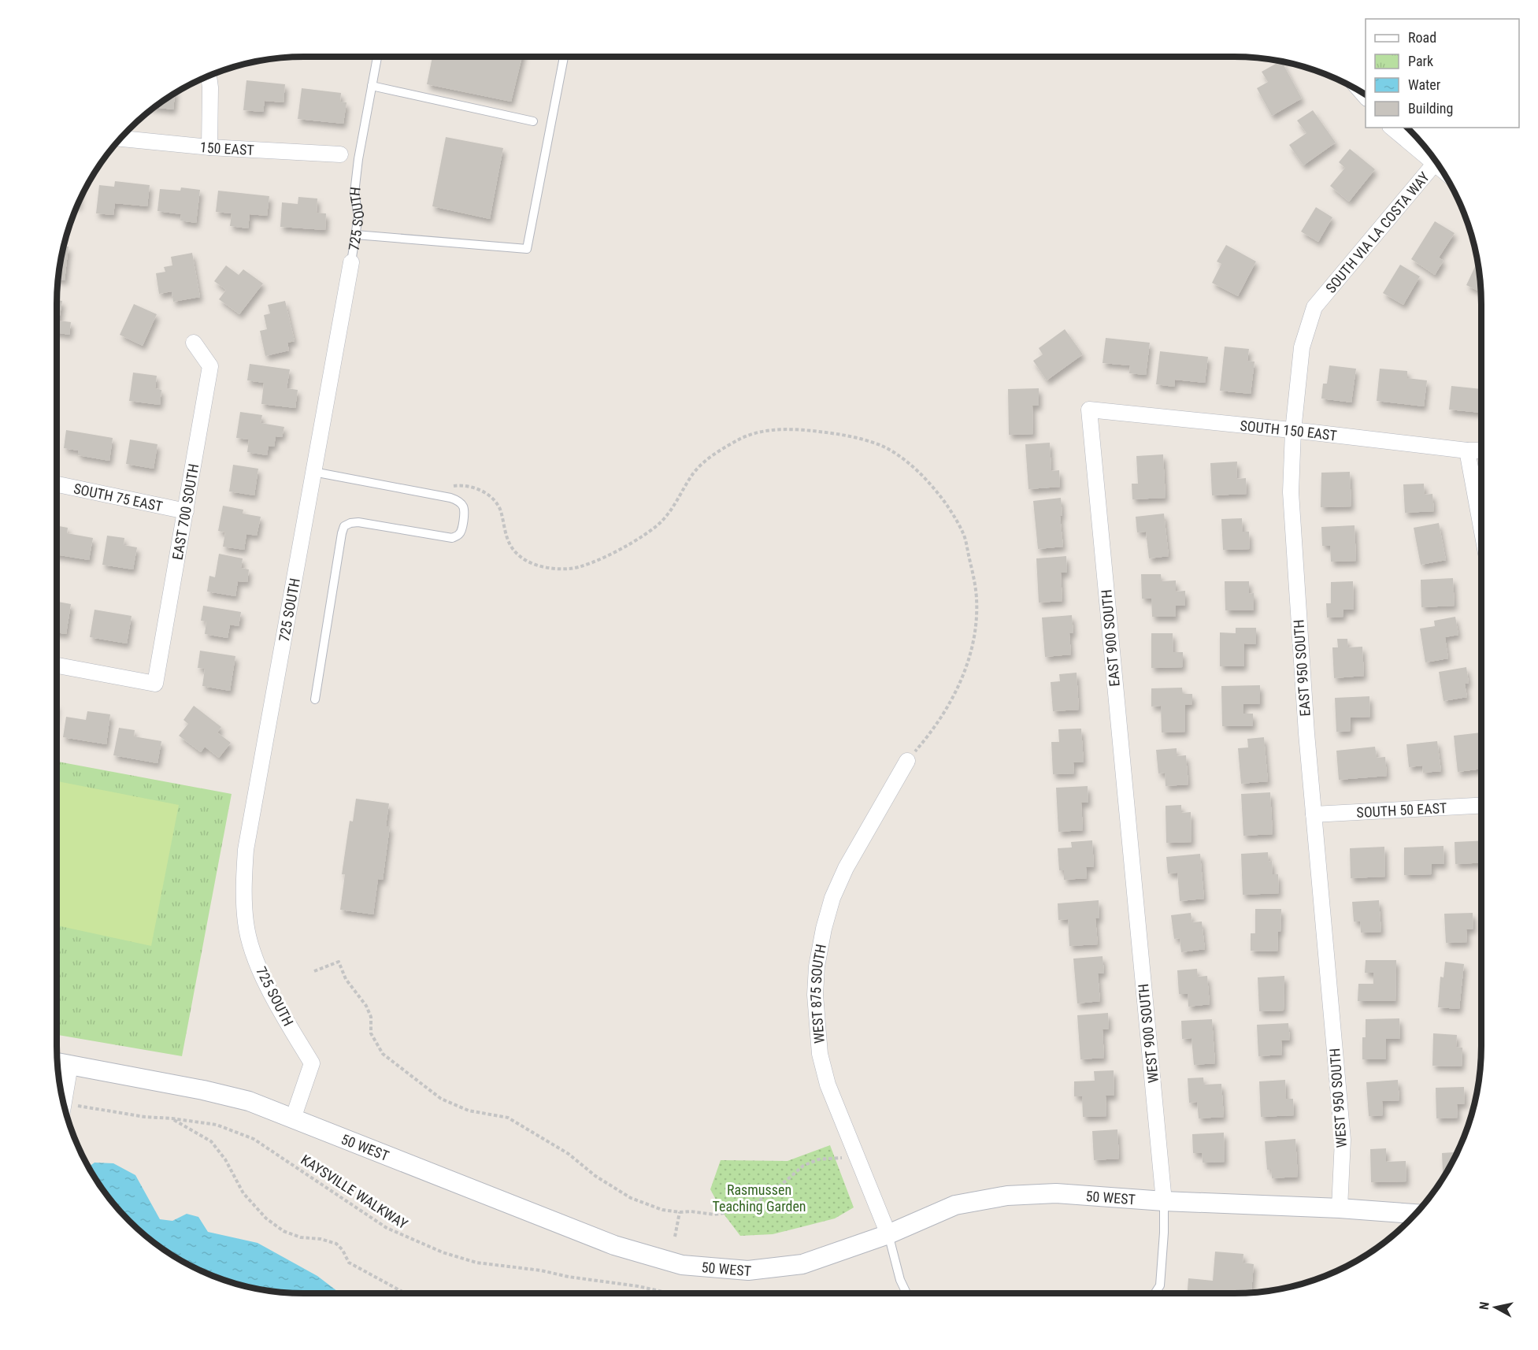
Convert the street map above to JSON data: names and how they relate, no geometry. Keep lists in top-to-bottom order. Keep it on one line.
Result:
{"streets":{"street":["150 EAST","725 SOUTH","SOUTH VIA LA COSTA WAY","SOUTH 150 EAST","SOUTH 75 EAST","EAST 700 SOUTH","EAST 900 SOUTH","EAST 950 SOUTH","SOUTH 50 EAST","WEST 875 SOUTH","WEST 900 SOUTH","WEST 950 SOUTH","50 WEST"],"path":["KAYSVILLE WALKWAY"]},"crossings":[["725 SOUTH","50 WEST"],["SOUTH VIA LA COSTA WAY","EAST 950 SOUTH"],["SOUTH 150 EAST","EAST 900 SOUTH"],["SOUTH 150 EAST","EAST 950 SOUTH"],["SOUTH 75 EAST","EAST 700 SOUTH"],["EAST 900 SOUTH","WEST 900 SOUTH"],["EAST 950 SOUTH","SOUTH 50 EAST"],["EAST 950 SOUTH","WEST 950 SOUTH"],["WEST 875 SOUTH","50 WEST"],["WEST 900 SOUTH","50 WEST"],["WEST 950 SOUTH","50 WEST"]],"parks":["Rasmussen Teaching Garden"],"legend":["Road","Park","Water","Building"],"north":"left"}
